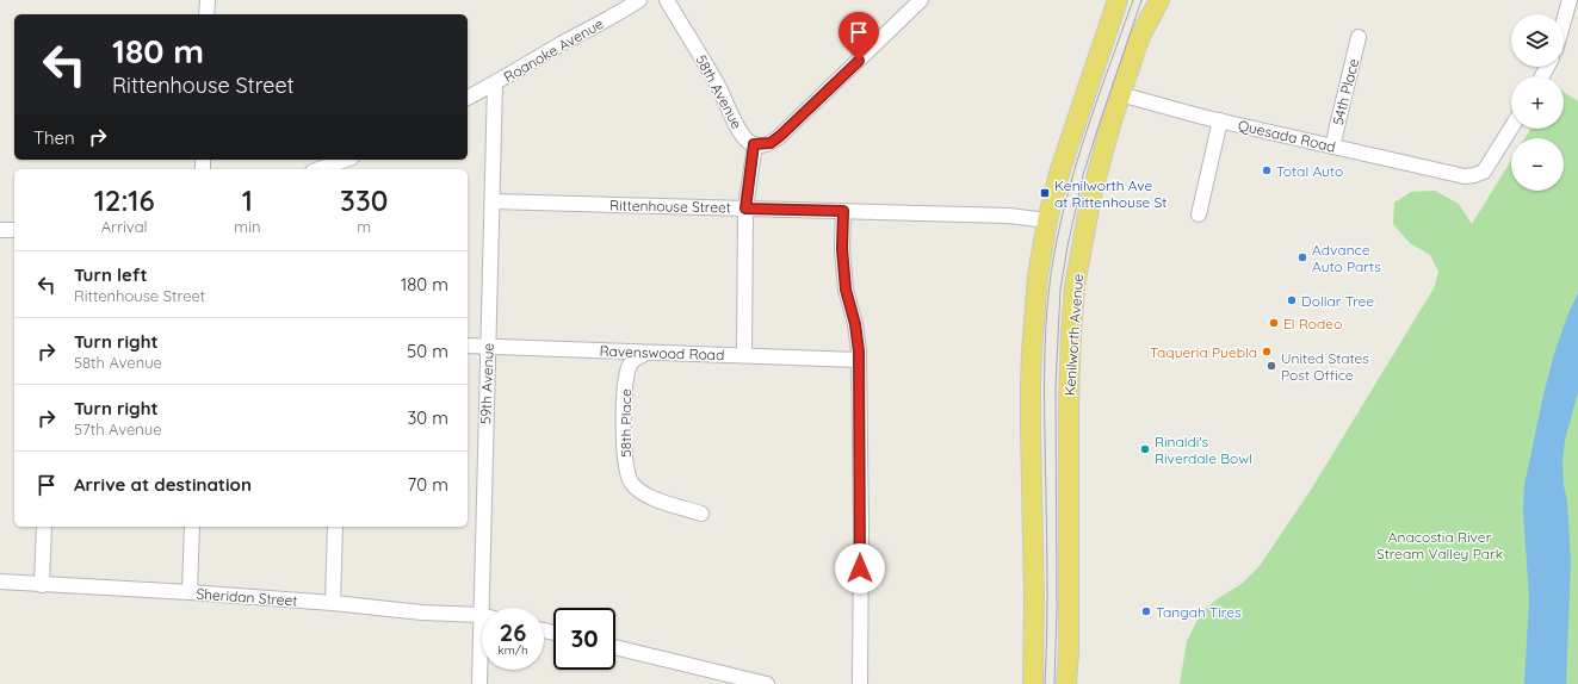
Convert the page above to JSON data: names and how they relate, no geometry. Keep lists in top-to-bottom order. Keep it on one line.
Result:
{"streets":{"main road":["Kenilworth Avenue"],"street":["Roanoke Avenue","58th Avenue","54th Place","Quesada Road","Rittenhouse Street","Ravenswood Road","59th Avenue","58th Place","Sheridan Street"]},"crossings":[["Roanoke Avenue","59th Avenue"],["54th Place","Quesada Road"],["Quesada Road","Kenilworth Avenue"],["Rittenhouse Street","59th Avenue"],["Ravenswood Road","59th Avenue"],["Ravenswood Road","58th Place"]],"parks":["Anacostia River Stream Valley Park"],"places":{"other":["Total Auto","Advance Auto Parts","Dollar Tree","El Rodeo","Taqueria Puebla","United States Post Office","Rinaldi's Riverdale Bowl","Tangah Tires"],"transit":["Kenilworth Ave at Rittenhouse St"]},"page":{"map_buttons":["+","−"],"turn":["180 m","Rittenhouse Street"],"then":"Then","eta":["12:16","Arrival","1","min","330","m"],"list":[{"name":"Turn left","note":"Rittenhouse Street","value":"180 m"},{"name":"Turn right","note":"58th Avenue","value":"50 m"},{"name":"Turn right","note":"57th Avenue","value":"30 m"},{"name":"Arrive at destination","value":"70 m"}],"speed":"26 km/h","limit":"30"}}
